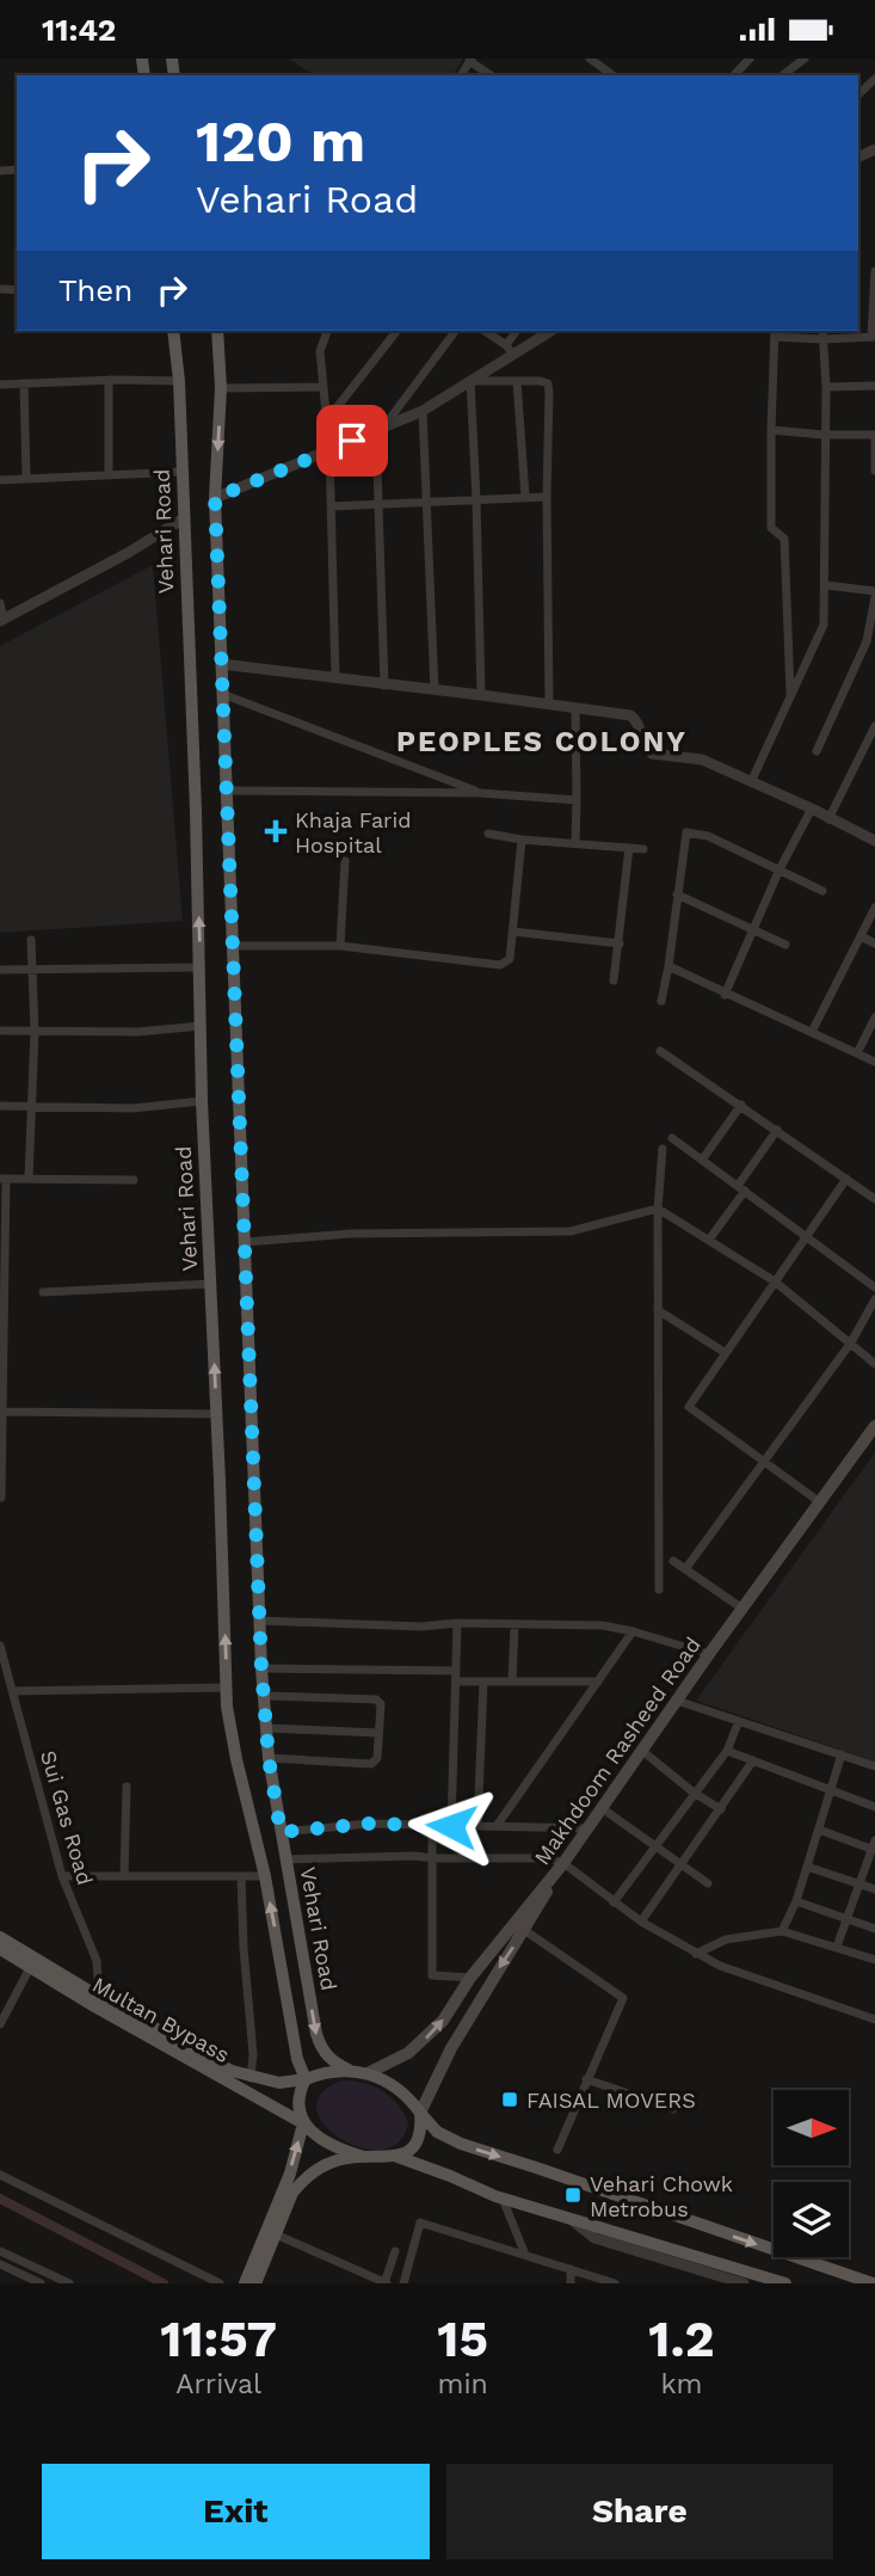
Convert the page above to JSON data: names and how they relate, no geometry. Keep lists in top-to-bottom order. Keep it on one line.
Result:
{"streets":{"main road":["Vehari Road","Makhdoom Rasheed Road","Multan Bypass"],"street":["Sui Gas Road"]},"crossings":[["Vehari Road","Makhdoom Rasheed Road"],["Vehari Road","Multan Bypass"],["Makhdoom Rasheed Road","Multan Bypass"]],"districts":["PEOPLES COLONY"],"places":{"health":["Khaja Farid Hospital"],"transit":["FAISAL MOVERS","Vehari Chowk Metrobus"]},"north":"right","page":{"status":"11:42","turn":["120 m","Vehari Road"],"then":"Then","eta":["11:57","Arrival","15","min","1.2","km"],"buttons":["Exit","Share"]}}
